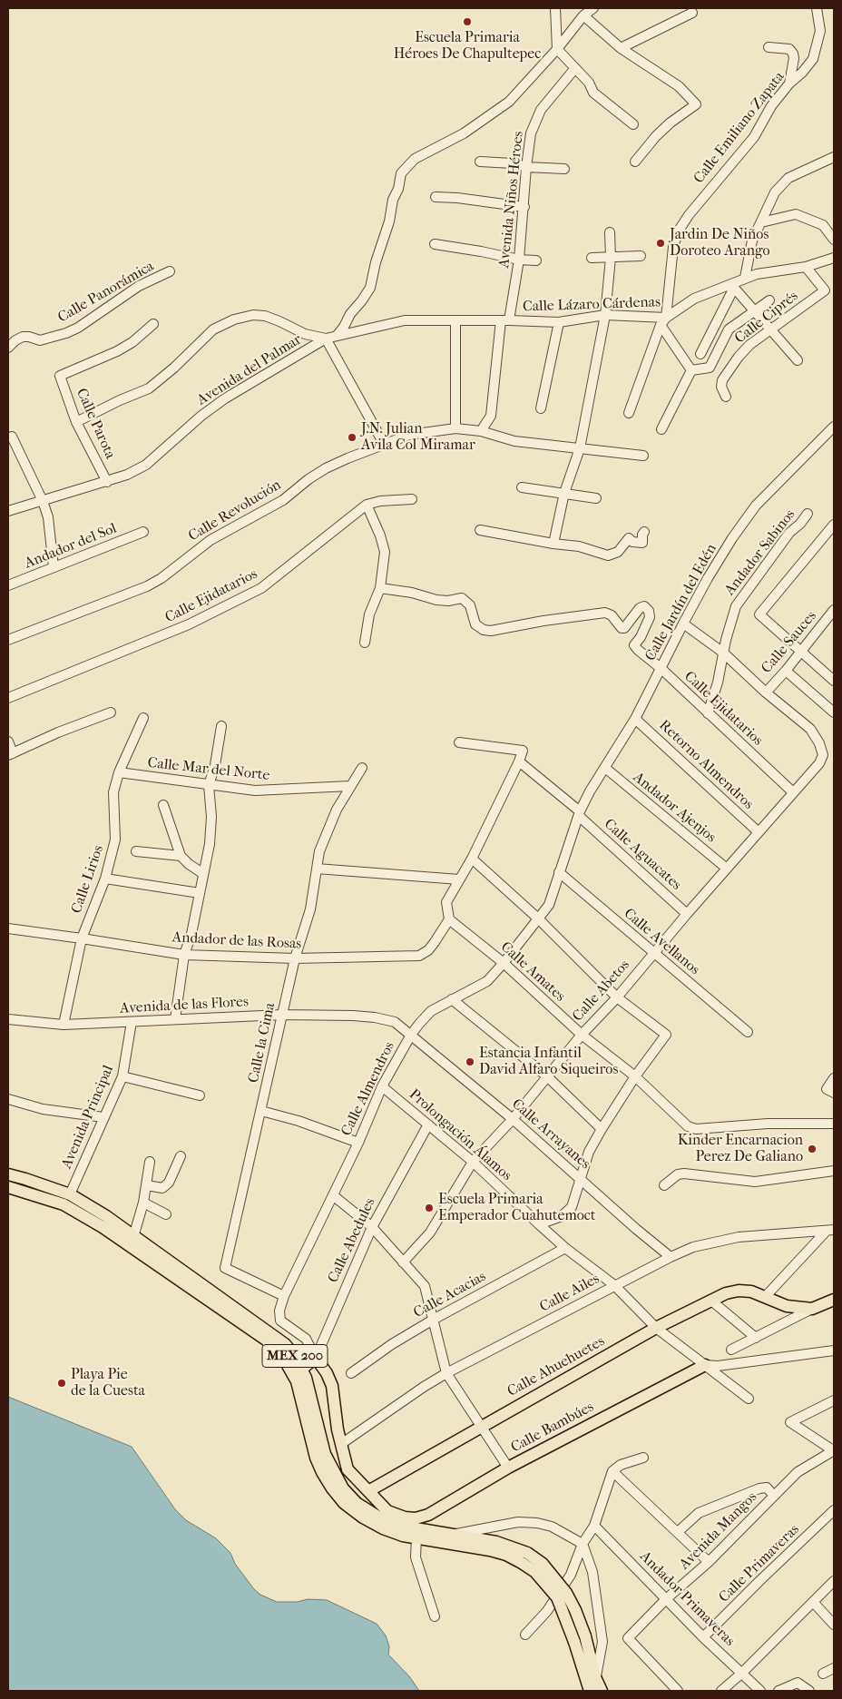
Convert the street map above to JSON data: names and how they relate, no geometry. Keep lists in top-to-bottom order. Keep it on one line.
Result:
{"streets":{"main road":["Calle Abedules","MEX 200","Calle Ahuehuetes","Calle Bambúes"],"street":["Calle Emiliano Zapata","Avenida Niños Héroes","Calle Panorámica","Calle Lázaro Cárdenas","Calle Ciprés","Avenida del Palmar","Calle Parota","Calle Revolución","Andador del Sol","Andador Sabinos","Calle Ejidatarios","Calle Jardín del Edén","Calle Sauces","Retorno Almendros","Calle Mar del Norte","Andador Ajenjos","Calle Aguacates","Calle Lirios","Andador de las Rosas","Calle Avellanos","Calle Amates","Calle Abetos","Avenida de las Flores","Calle la Cima","Calle Almendros","Avenida Principal","Calle Arrayanes","Prolongación Álamos","Calle Ailes","Calle Acacias","Avenida Mangos","Calle Primaveras","Andador Primaveras"]},"crossings":[["Calle Emiliano Zapata","Calle Lázaro Cárdenas"],["Avenida Niños Héroes","Calle Lázaro Cárdenas"],["Avenida Niños Héroes","Avenida del Palmar"],["Avenida Niños Héroes","Calle Revolución"],["Calle Lázaro Cárdenas","Calle Ciprés"],["Calle Lázaro Cárdenas","Avenida del Palmar"],["Avenida del Palmar","Calle Parota"],["Andador Sabinos","Calle Ejidatarios"],["Calle Ejidatarios","Calle Jardín del Edén"],["Calle Ejidatarios","Calle Abetos"],["Calle Jardín del Edén","Retorno Almendros"],["Calle Jardín del Edén","Andador Ajenjos"],["Calle Jardín del Edén","Calle Aguacates"],["Calle Jardín del Edén","Calle Almendros"],["Calle Sauces","Calle Abetos"],["Retorno Almendros","Calle Abetos"],["Calle Mar del Norte","Calle Lirios"],["Calle Mar del Norte","Calle la Cima"],["Andador Ajenjos","Calle Abetos"],["Calle Aguacates","Calle Abetos"],["Calle Aguacates","Calle Almendros"],["Calle Lirios","Andador de las Rosas"],["Calle Lirios","Avenida de las Flores"],["Andador de las Rosas","Calle Amates"],["Andador de las Rosas","Calle la Cima"],["Calle Avellanos","Calle Abetos"],["Calle Avellanos","Calle Almendros"],["Calle Amates","Calle Abetos"],["Calle Amates","Calle Almendros"],["Calle Abetos","Calle Arrayanes"],["Calle Abetos","Prolongación Álamos"],["Avenida de las Flores","Calle la Cima"],["Avenida de las Flores","Calle Almendros"],["Avenida de las Flores","Avenida Principal"],["Avenida de las Flores","Calle Arrayanes"],["Calle la Cima","Calle Almendros"],["Calle Almendros","Calle Arrayanes"],["Calle Almendros","Prolongación Álamos"],["Calle Almendros","Calle Abedules"],["Avenida Principal","MEX 200"],["Calle Arrayanes","Calle Ailes"],["Prolongación Álamos","Calle Abedules"],["Prolongación Álamos","Calle Ailes"],["Prolongación Álamos","Calle Acacias"],["Prolongación Álamos","Calle Ahuehuetes"],["Prolongación Álamos","Calle Bambúes"],["Calle Abedules","MEX 200"],["Calle Ahuehuetes","Calle Bambúes"],["Avenida Mangos","Andador Primaveras"],["Calle Primaveras","Andador Primaveras"]],"places":["Escuela Primaria Héroes De Chapultepec","Jardin De Niños Doroteo Arango","J.N. Julian Avila Col Miramar","Estancia Infantil David Alfaro Siqueiros","Kinder Encarnacion Perez De Galiano","Escuela Primaria Emperador Cuahutemoct","Playa Pie de la Cuesta"]}
